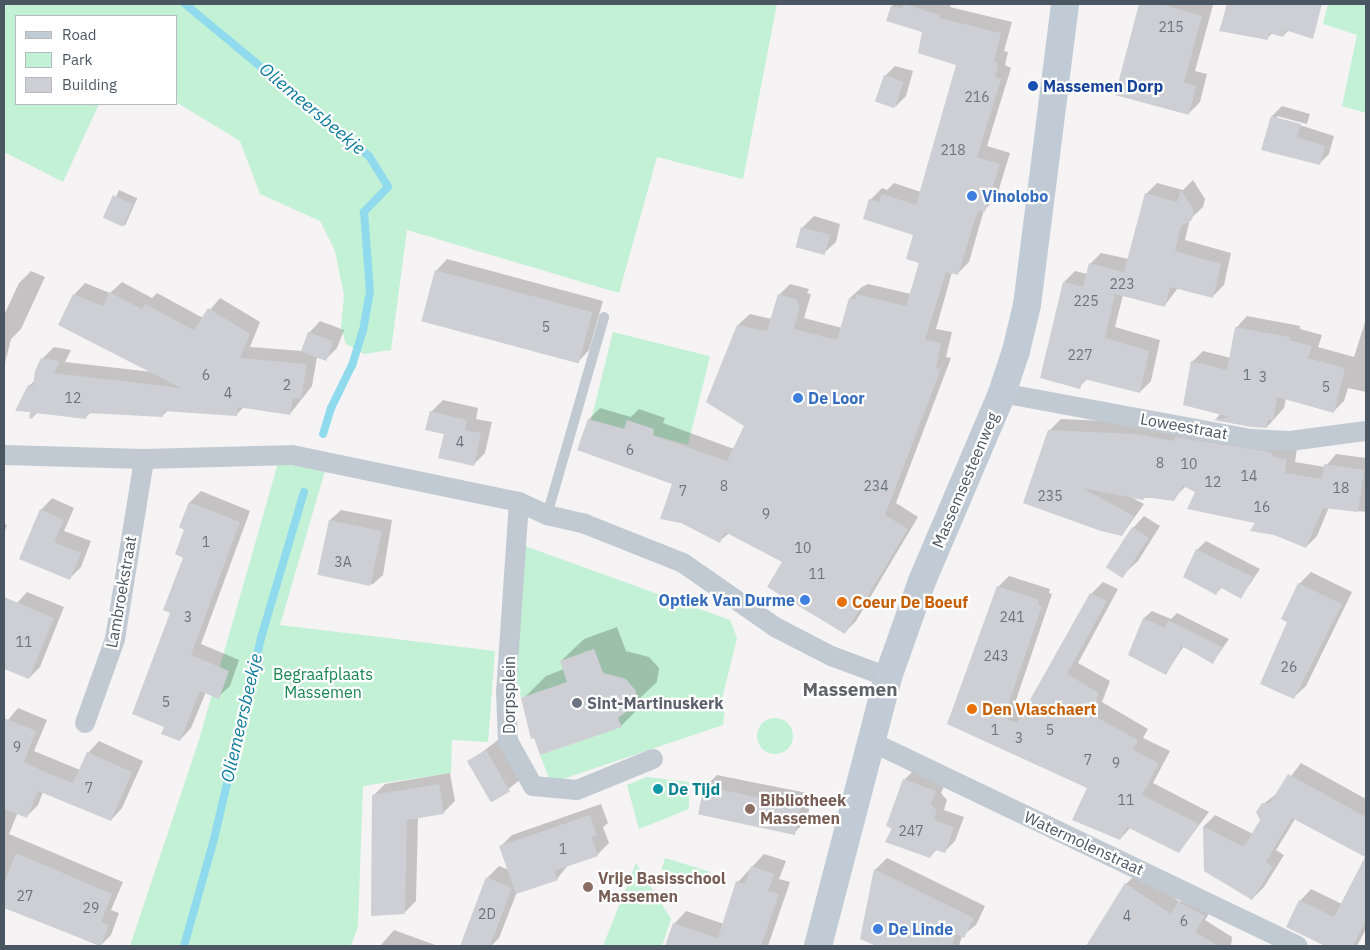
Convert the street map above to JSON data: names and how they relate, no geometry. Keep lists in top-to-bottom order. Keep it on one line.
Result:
{"streets":{"main road":["Massemsesteenweg"],"street":["Loweestraat","Lambroekstraat","Dorpsplein","Watermolenstraat"]},"crossings":[["Loweestraat","Massemsesteenweg"],["Massemsesteenweg","Watermolenstraat"]],"districts":["Massemen"],"water":["Oliemeersbeekje"],"parks":["Begraafplaats Massemen"],"places":["Massemen Dorp","Vinolobo","De Loor","Optiek Van Durme","Coeur De Boeuf","Sint-Martinuskerk","Den Vlaschaert","De Tijd","Bibliotheek Massemen","Vrije Basisschool Massemen","De Linde"],"house_numbers":["215","216","218","223","225","5","227","6","1","3","2","5","4","12","4","6","8","10","14","12","8","234","18","7","235","16","9","1","10","3A","11","3","241","11","243","26","5","1","5","3","9","7","9","7","11","247","1","27","29","2D","4","6"],"legend":["Road","Park","Building"]}
